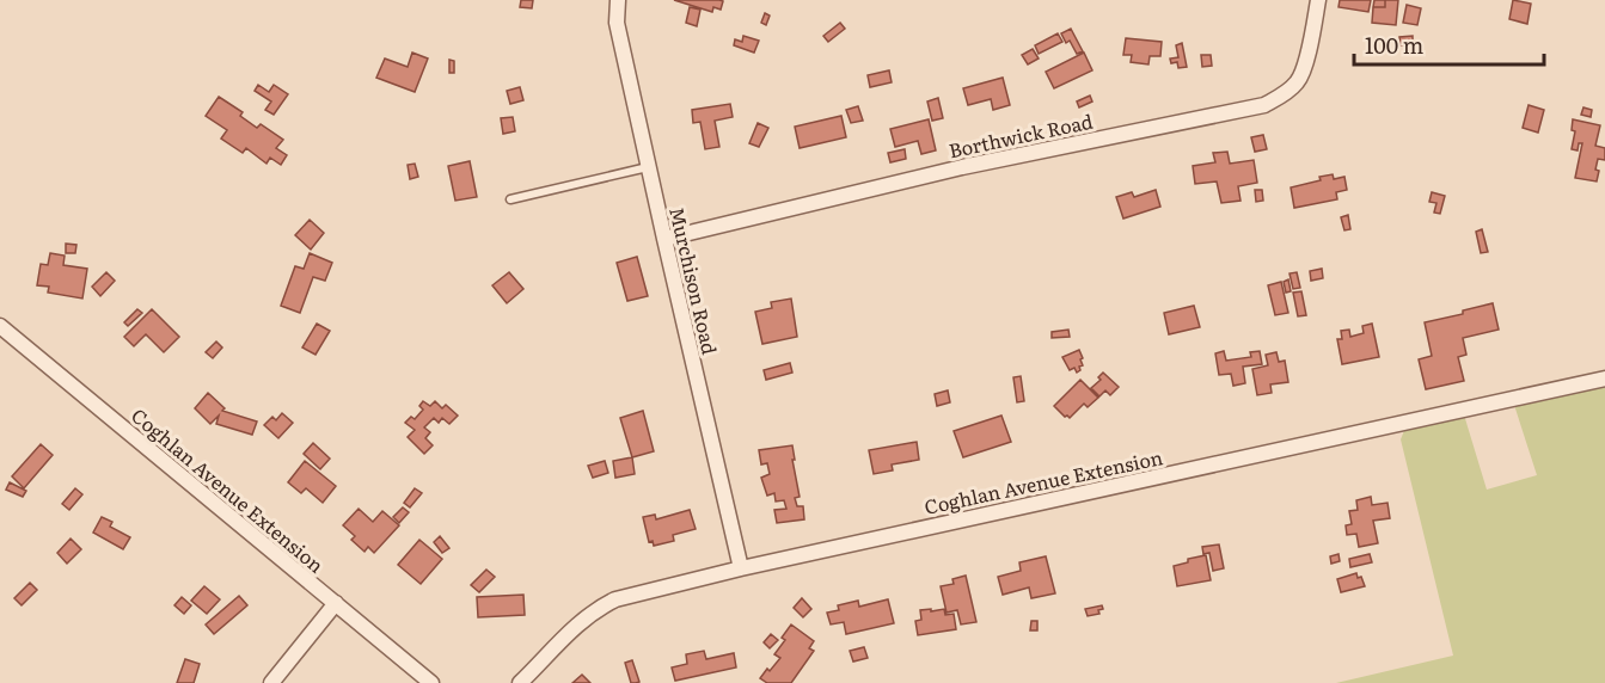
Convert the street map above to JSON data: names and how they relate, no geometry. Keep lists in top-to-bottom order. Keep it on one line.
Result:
{"streets":{"street":["Borthwick Road","Murchison Road","Coghlan Avenue Extension"]},"crossings":[["Borthwick Road","Murchison Road"],["Murchison Road","Coghlan Avenue Extension"]],"scale_bar":"100 m"}
